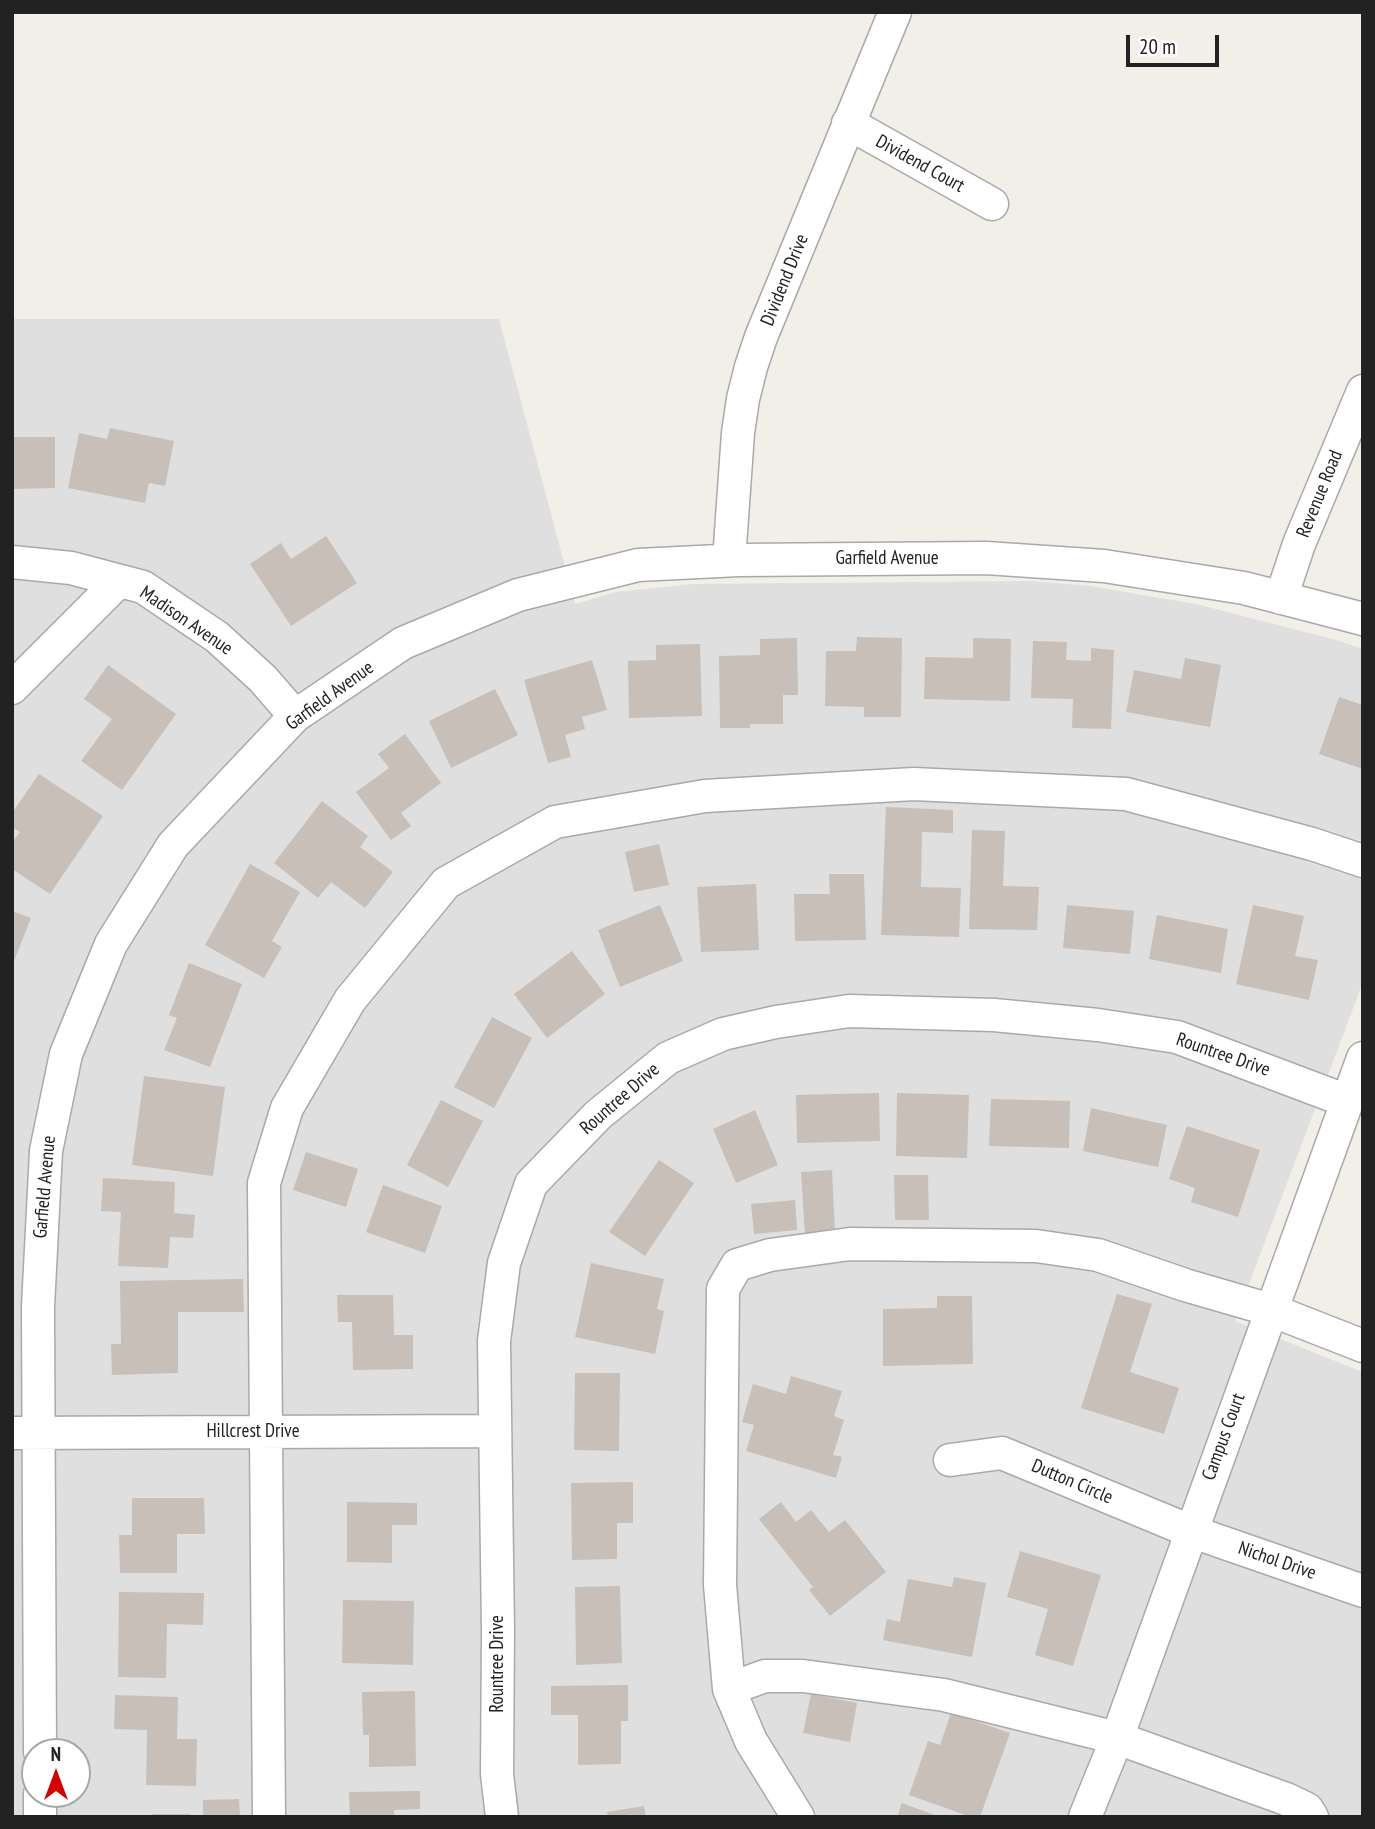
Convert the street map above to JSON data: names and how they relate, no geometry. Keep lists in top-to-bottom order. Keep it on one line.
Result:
{"streets":{"street":["Dividend Court","Dividend Drive","Revenue Road","Garfield Avenue","Madison Avenue","Rountree Drive","Hillcrest Drive","Campus Court","Dutton Circle","Nichol Drive"]},"crossings":[["Dividend Court","Dividend Drive"],["Dividend Drive","Garfield Avenue"],["Revenue Road","Garfield Avenue"],["Garfield Avenue","Madison Avenue"],["Garfield Avenue","Hillcrest Drive"],["Rountree Drive","Hillcrest Drive"],["Rountree Drive","Campus Court"],["Campus Court","Dutton Circle"],["Campus Court","Nichol Drive"],["Dutton Circle","Nichol Drive"]],"scale_bar":"20 m","north":"top"}
